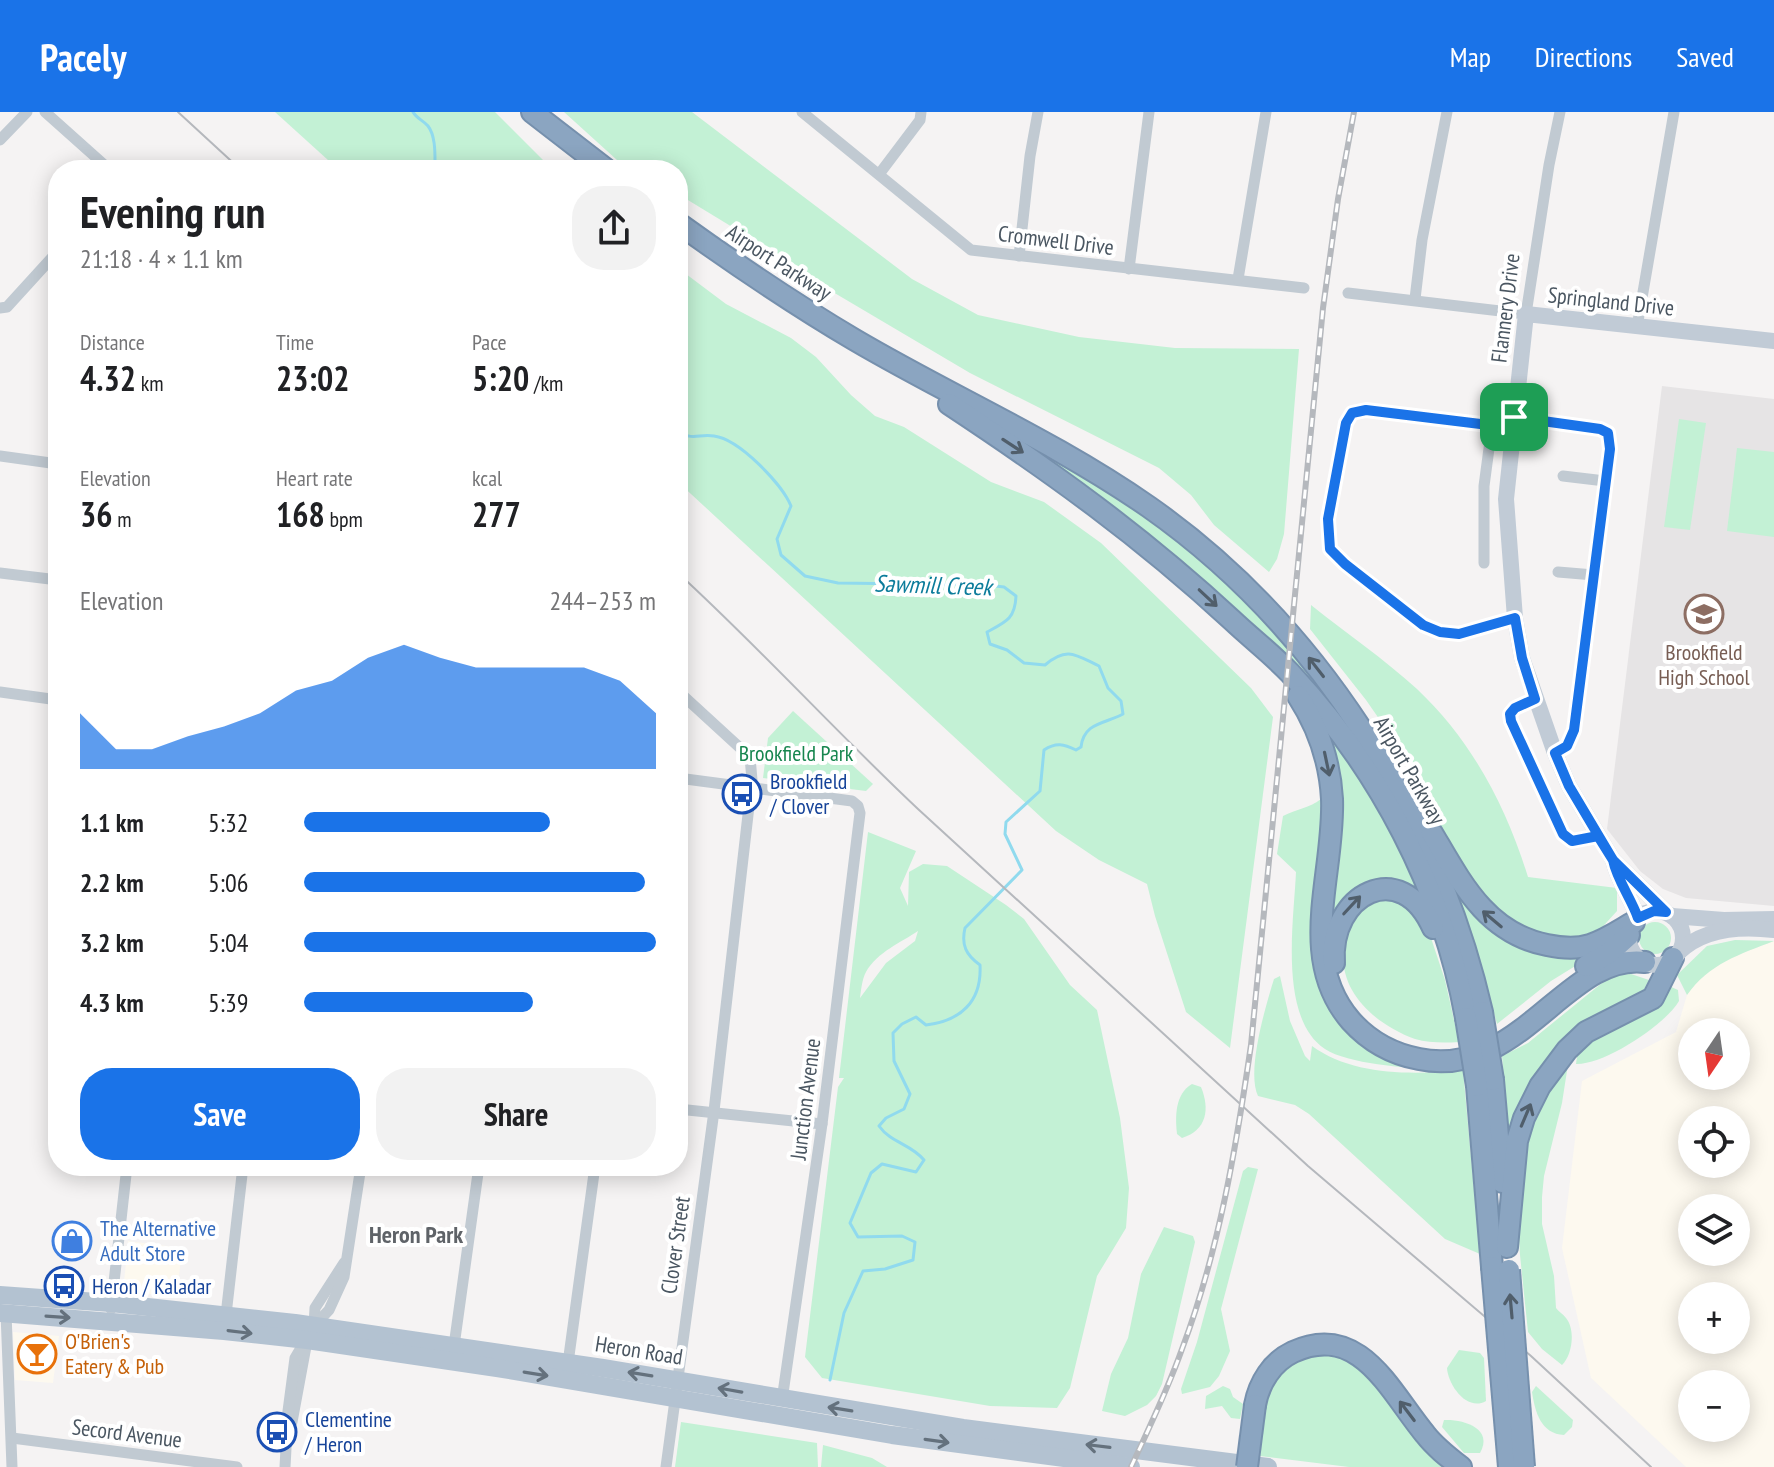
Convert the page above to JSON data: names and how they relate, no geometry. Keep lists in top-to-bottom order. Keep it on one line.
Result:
{"streets":{"highway":["Airport Parkway"],"main road":["Heron Road"],"street":["Cromwell Drive","Springland Drive","Flannery Drive","Junction Avenue","Clover Street","Secord Avenue"]},"crossings":[["Springland Drive","Flannery Drive"],["Junction Avenue","Clover Street"],["Junction Avenue","Heron Road"],["Clover Street","Heron Road"]],"districts":["Heron Park"],"water":["Sawmill Creek"],"parks":["Brookfield Park"],"places":{"school or university":["Brookfield High School"],"bus stop":["Brookfield / Clover","Heron / Kaladar","Clementine / Heron"],"shop":["The Alternative Adult Store"],"bar":["O'Brien's Eatery & Pub"]},"north":"bottom","page":{"header":"Pacely","nav":["Map","Directions","Saved"],"heading":["Evening run","21:18 · 4 × 1.1 km"],"stats":[["Distance","4.32 km"],["Time","23:02"],["Pace","5:20 /km"],["Elevation","36 m"],["Heart rate","168 bpm"],["kcal","277"]],"chart":["Elevation","244–253 m"],"list":[{"name":"1.1 km","note":"5:32"},{"name":"2.2 km","note":"5:06"},{"name":"3.2 km","note":"5:04"},{"name":"4.3 km","note":"5:39"}],"map_buttons":["+","−"],"buttons":["Save","Share"]}}
